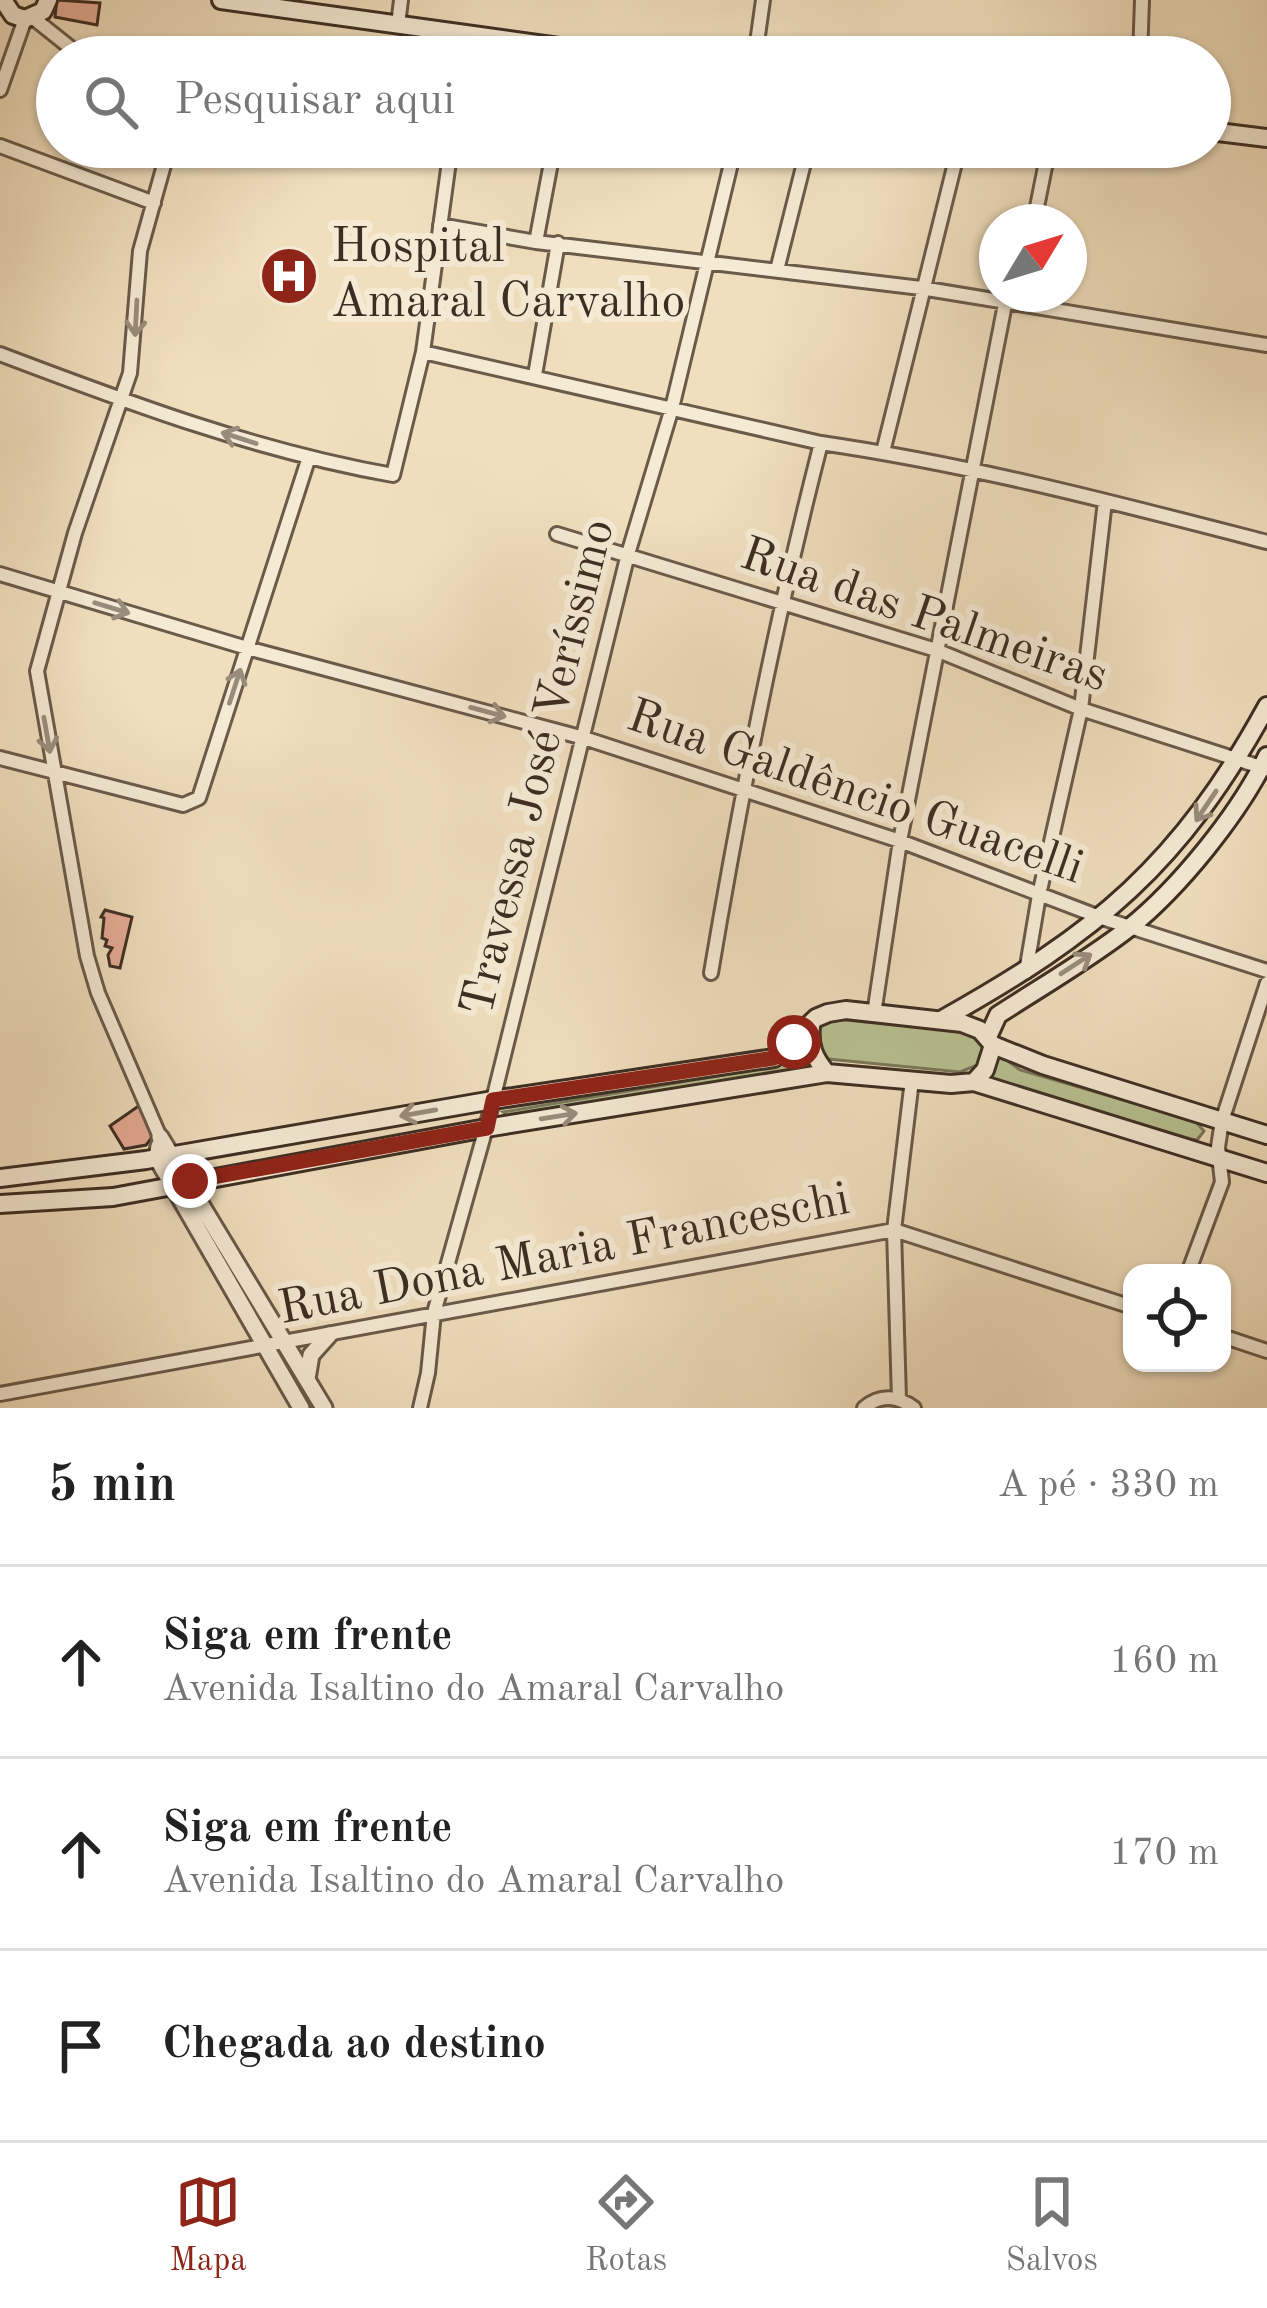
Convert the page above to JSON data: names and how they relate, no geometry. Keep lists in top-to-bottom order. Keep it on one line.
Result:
{"streets":{"street":["Rua das Palmeiras","Travessa José Veríssimo","Rua Galdêncio Guacelli","Rua Dona Maria Franceschi"]},"crossings":[["Rua das Palmeiras","Travessa José Veríssimo"],["Travessa José Veríssimo","Rua Galdêncio Guacelli"],["Travessa José Veríssimo","Rua Dona Maria Franceschi"]],"one_way":["Rua Galdêncio Guacelli"],"places":{"hospital":["Hospital Amaral Carvalho"]},"north":"top right","page":{"search":"Pesquisar aqui","heading":["5 min","A pé · 330 m"],"list":[["Siga em frente","Avenida Isaltino do Amaral Carvalho","160 m"],["Siga em frente","Avenida Isaltino do Amaral Carvalho","170 m"],"Chegada ao destino"],"nav":["Mapa","Rotas","Salvos"]}}
